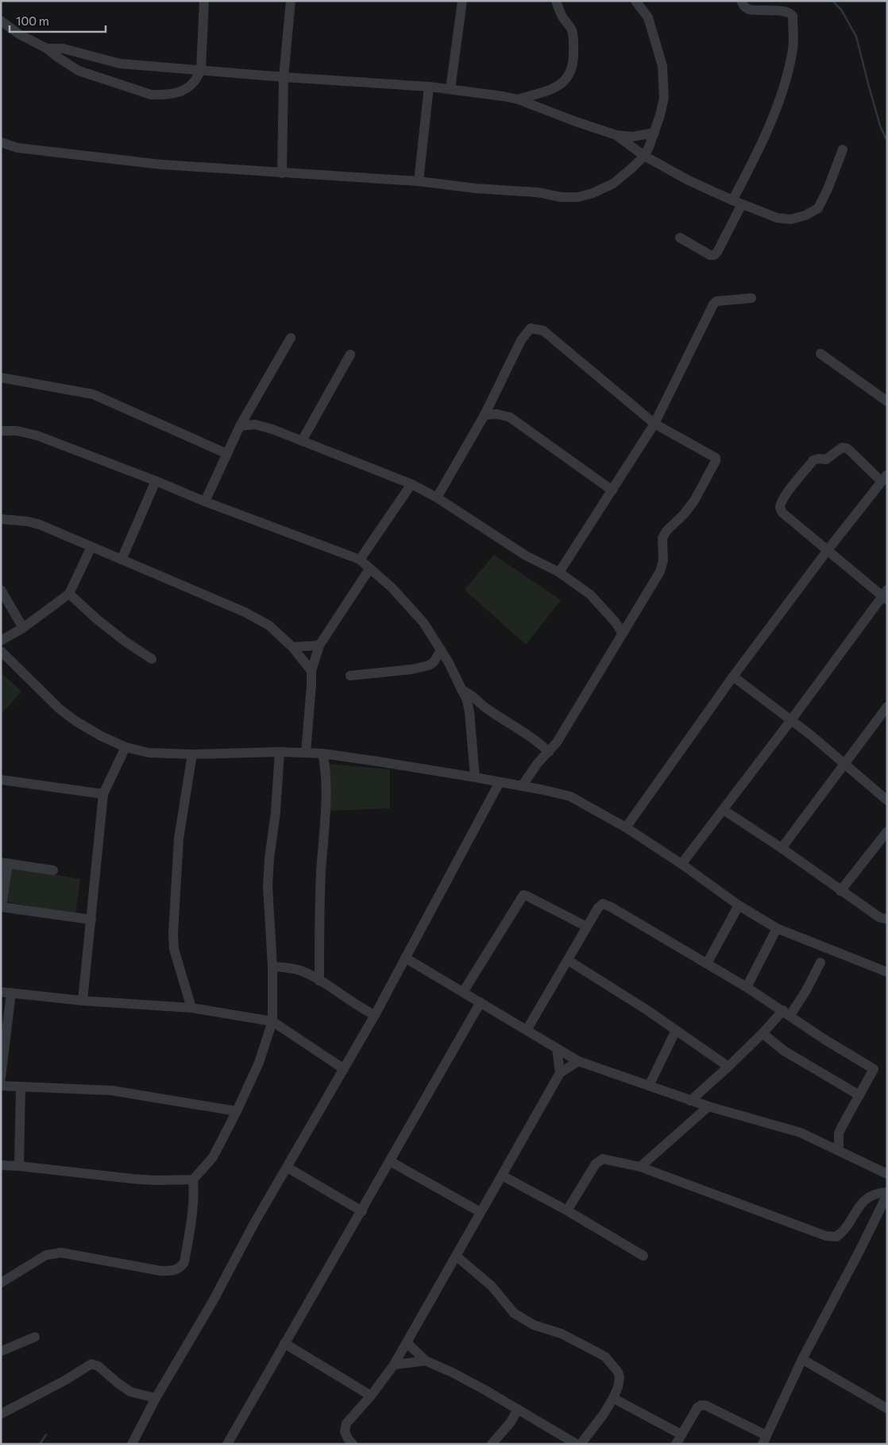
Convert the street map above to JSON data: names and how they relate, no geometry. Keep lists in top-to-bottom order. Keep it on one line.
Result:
{"scale_bar":"100 m"}
